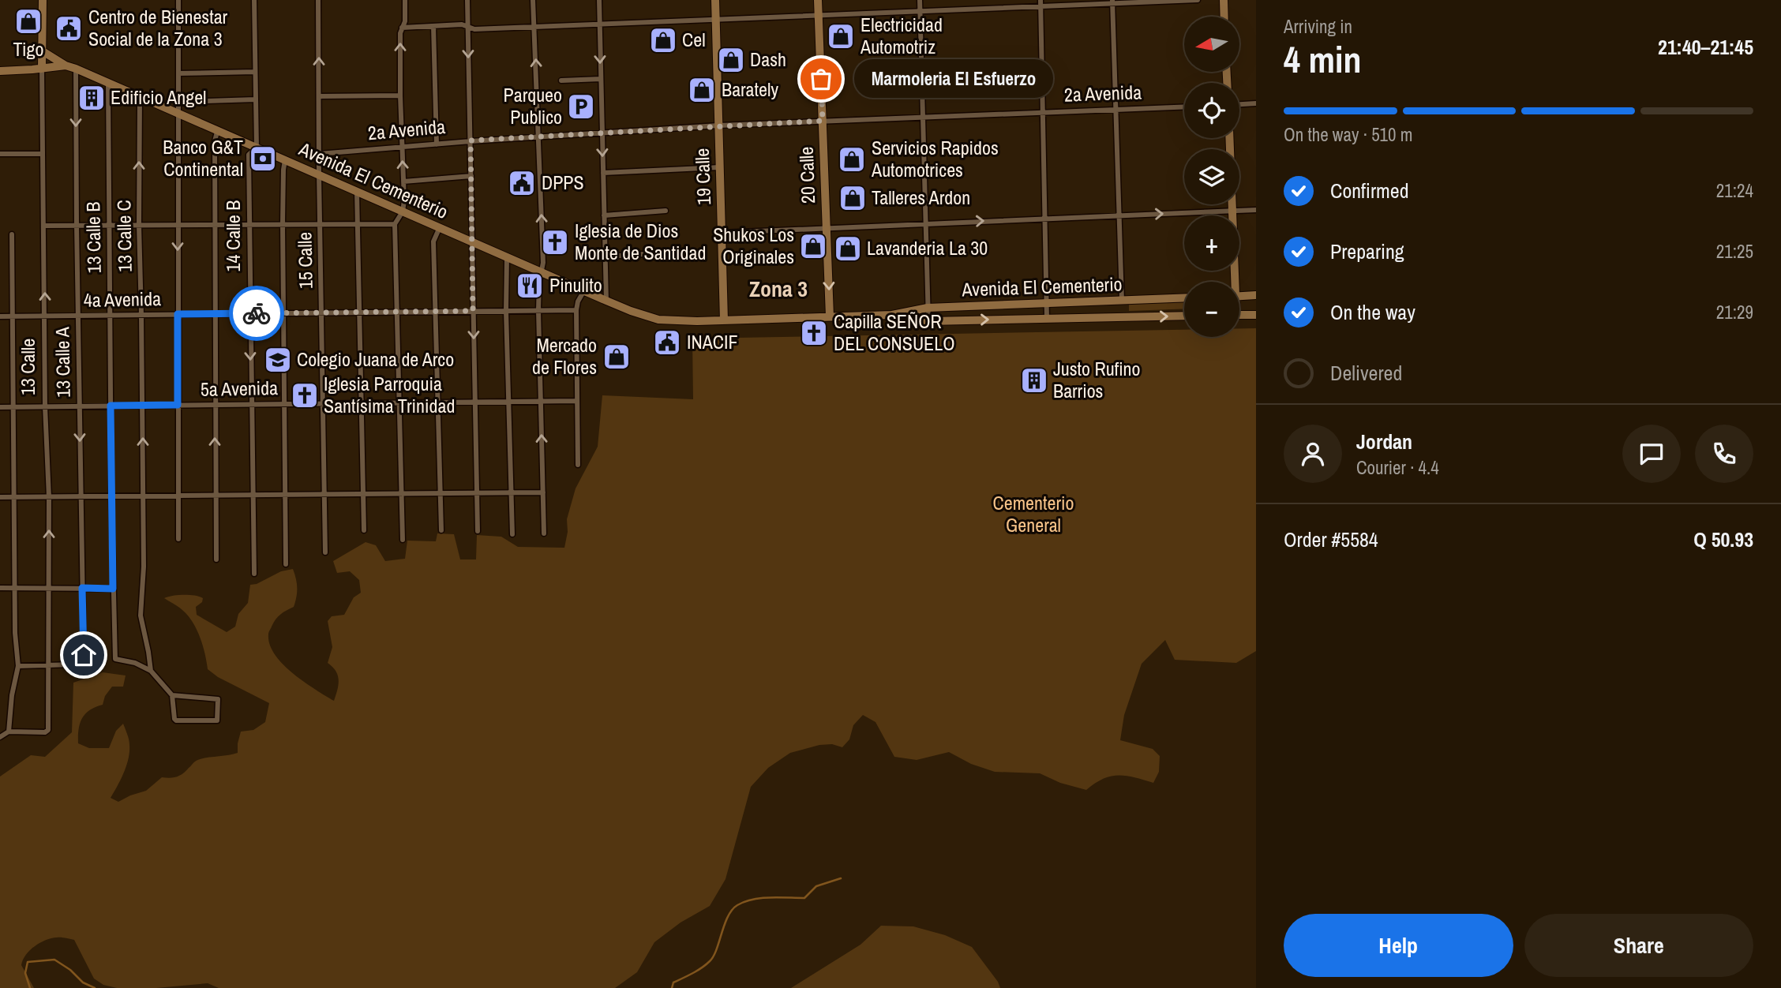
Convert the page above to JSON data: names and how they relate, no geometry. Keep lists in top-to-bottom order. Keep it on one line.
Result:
{"streets":{"main road":["20 Calle","19 Calle","Avenida El Cementerio","13 Calle"],"street":["2a Avenida","13 Calle C","14 Calle B","13 Calle B","15 Calle","4a Avenida","13 Calle A","5a Avenida"]},"crossings":[["2a Avenida","20 Calle"],["2a Avenida","19 Calle"],["2a Avenida","15 Calle"],["20 Calle","Avenida El Cementerio"],["19 Calle","Avenida El Cementerio"],["Avenida El Cementerio","13 Calle C"],["Avenida El Cementerio","14 Calle B"],["Avenida El Cementerio","13 Calle B"],["Avenida El Cementerio","15 Calle"],["Avenida El Cementerio","13 Calle A"],["Avenida El Cementerio","13 Calle"],["13 Calle C","13 Calle B"],["13 Calle C","4a Avenida"],["13 Calle C","5a Avenida"],["14 Calle B","4a Avenida"],["14 Calle B","5a Avenida"],["13 Calle B","4a Avenida"],["13 Calle B","5a Avenida"],["15 Calle","4a Avenida"],["15 Calle","5a Avenida"],["4a Avenida","13 Calle A"],["4a Avenida","13 Calle"],["13 Calle A","13 Calle"],["13 Calle A","5a Avenida"],["13 Calle","5a Avenida"]],"one_way":["13 Calle A"],"districts":["Zona 3"],"parks":["Cementerio General"],"places":{"shop":["Tigo","Electricidad Automotriz","Cel","Dash","Barately","Servicios Rapidos Automotrices","Talleres Ardon","Shukos Los Originales","Lavanderia La 30","Mercado de Flores"],"public building":["Centro de Bienestar Social de la Zona 3","DPPS","INACIF"],"other":["Marmoleria El Esfuerzo"],"building":["Edificio Angel","Justo Rufino Barrios"],"parking":["Parqueo Publico"],"bank":["Banco G&T Continental"],"church":["Iglesia de Dios Monte de Santidad","Capilla SEÑOR DEL CONSUELO","Iglesia Parroquia Santísima Trinidad"],"restaurant":["Pinulito"],"school or university":["Colegio Juana de Arco"]},"north":"left","page":{"heading":["4 min","Arriving in","21:40–21:45"],"panel":["Jordan","Courier · 4.4","Order #5584","Q 50.93"],"map_buttons":["+","−"],"bubble":"Marmoleria El Esfuerzo","bar":"On the way · 510 m","list":[["Confirmed","21:24"],["Preparing","21:25"],["On the way","21:29"],"Delivered"],"buttons":["Help","Share"]}}
